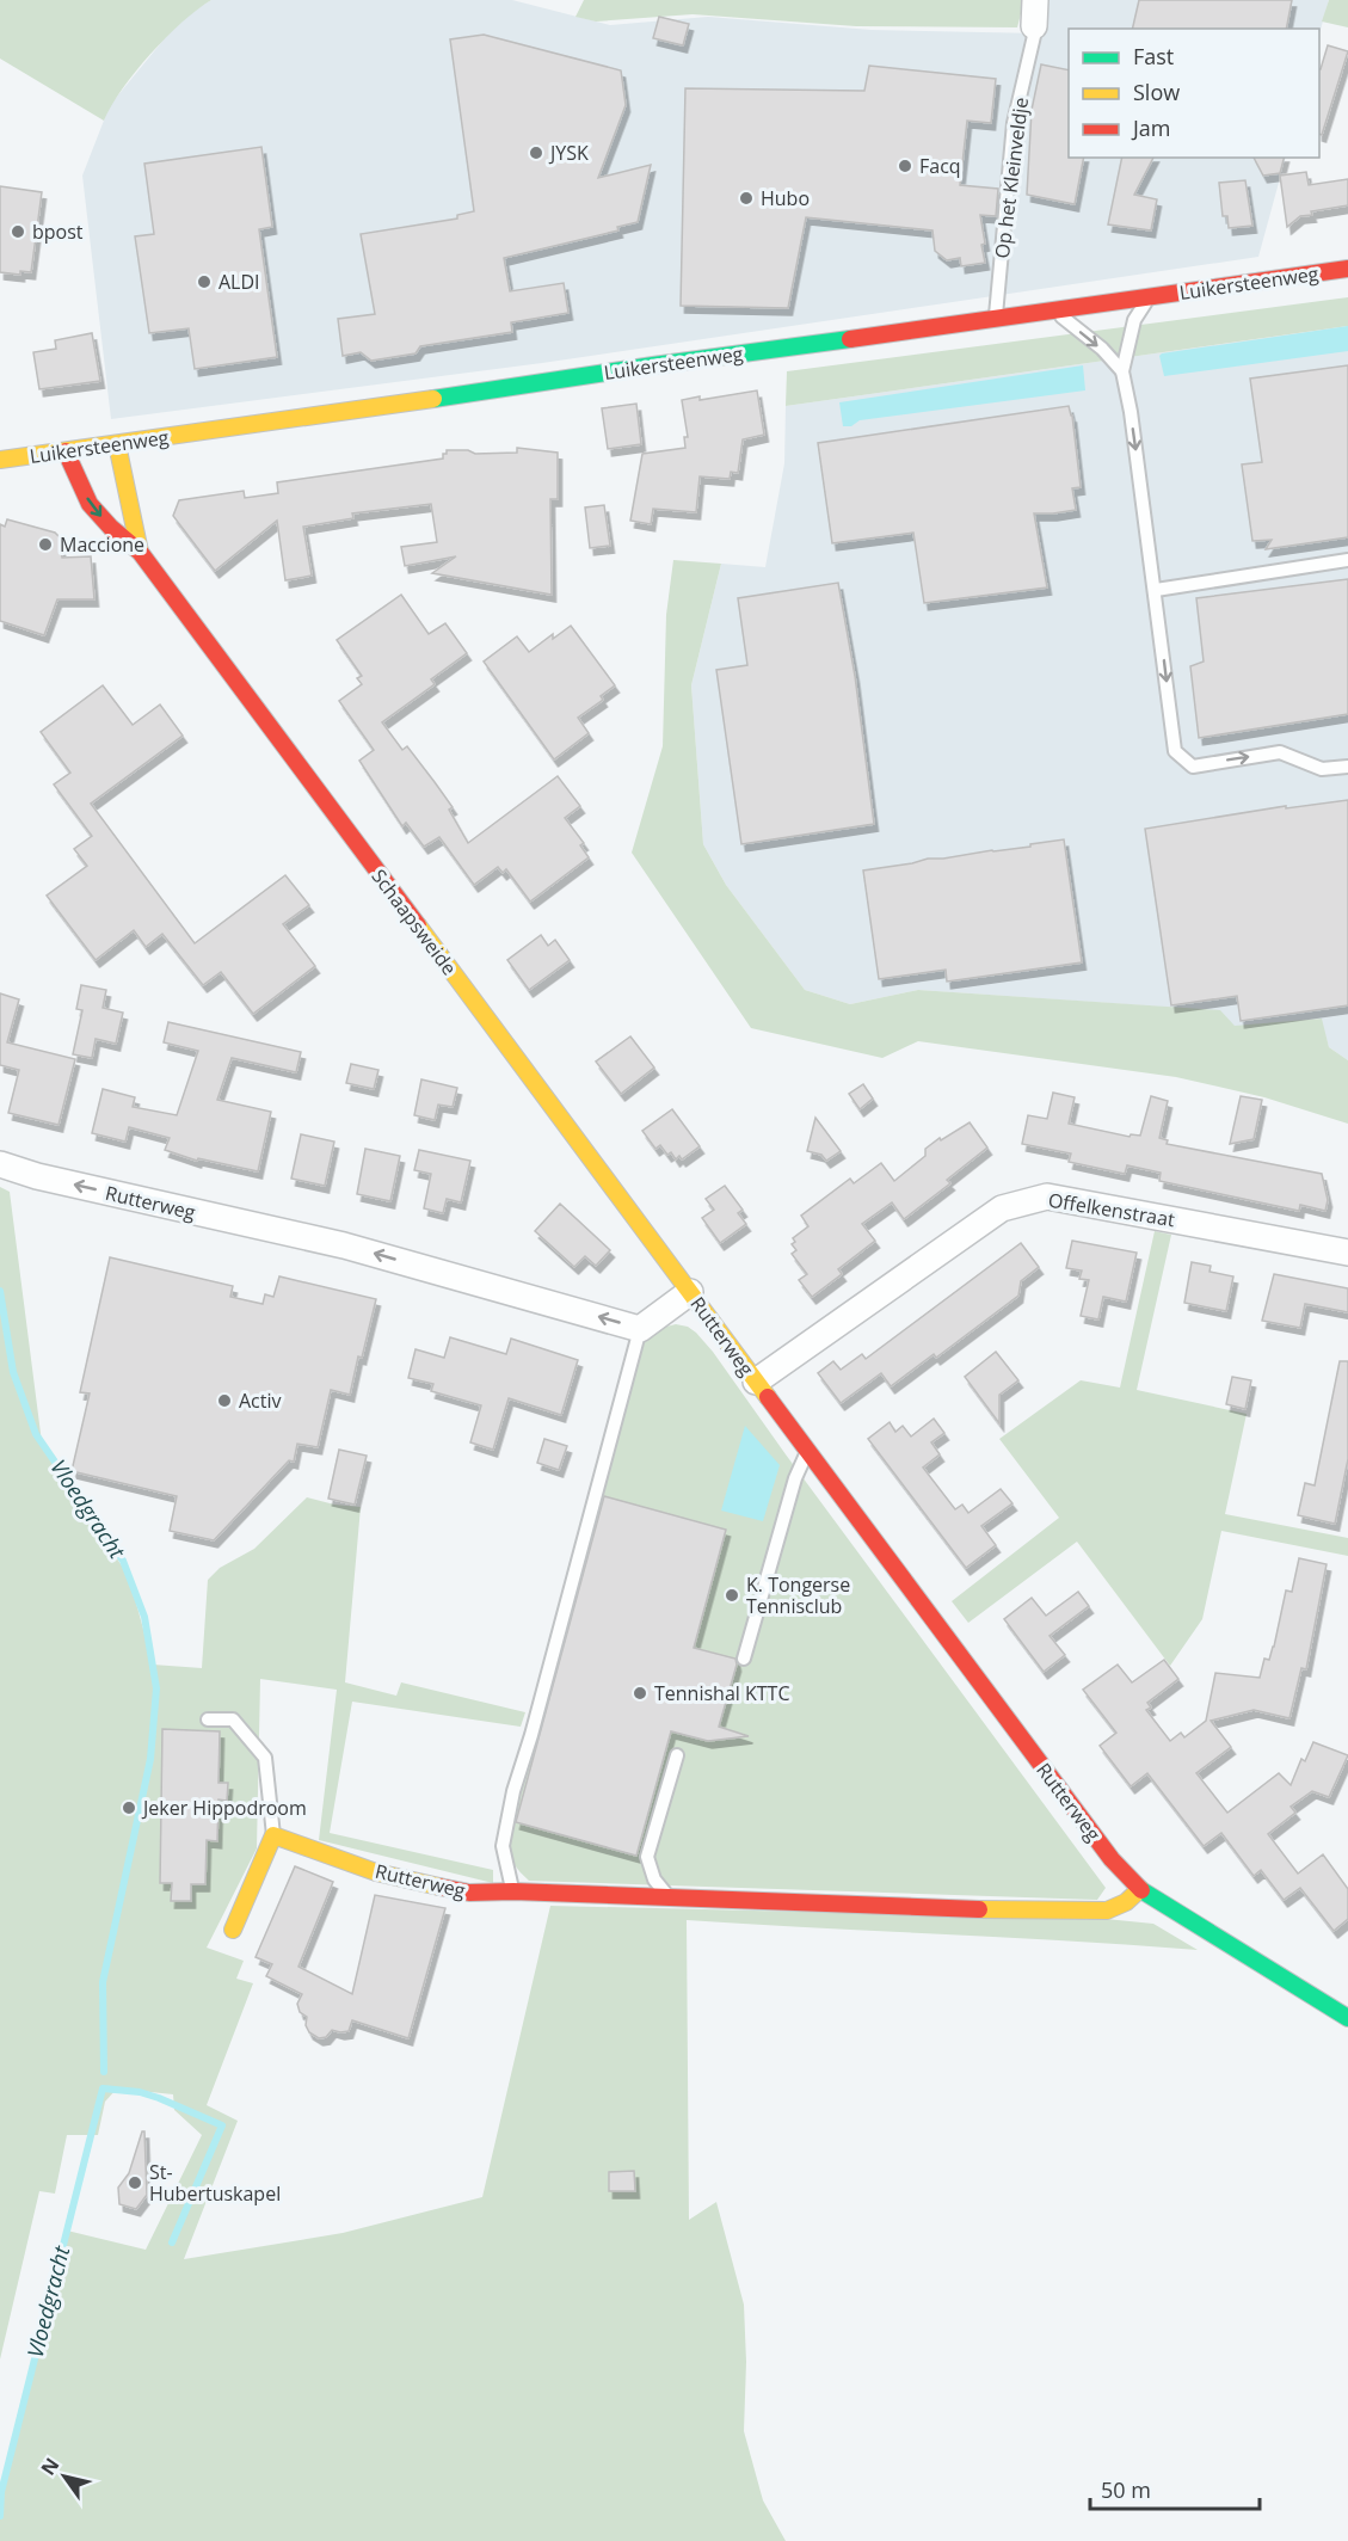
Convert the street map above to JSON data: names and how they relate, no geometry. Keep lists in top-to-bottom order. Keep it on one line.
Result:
{"streets":{"street":["Op het Kleinveldje","Luikersteenweg","Schaapsweide","Rutterweg","Offelkenstraat"]},"crossings":[["Op het Kleinveldje","Luikersteenweg"],["Luikersteenweg","Schaapsweide"],["Schaapsweide","Rutterweg"],["Rutterweg","Offelkenstraat"]],"water":["Vloedgracht"],"places":["JYSK","Facq","Hubo","bpost","ALDI","Maccione","Activ","K. Tongerse Tennisclub","Tennishal KTTC","Jeker Hippodroom","St- Hubertuskapel"],"legend":["Fast","Slow","Jam"],"scale_bar":"50 m","north":"top left"}
